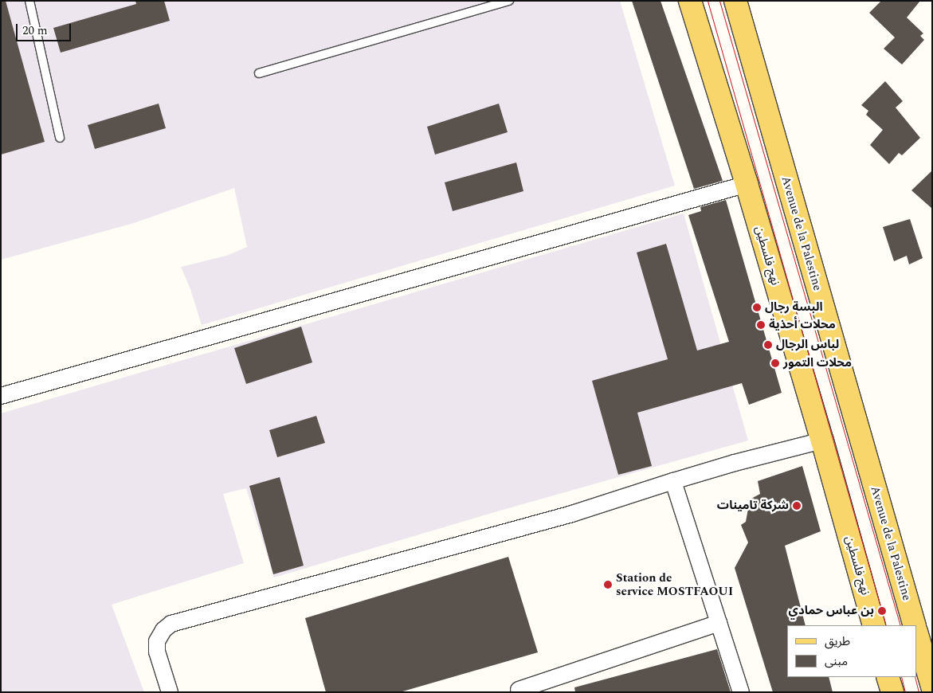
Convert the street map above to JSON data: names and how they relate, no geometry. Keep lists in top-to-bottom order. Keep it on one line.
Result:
{"streets":{"main road":["Avenue de la Palestine","نهج فلسطين"]},"places":["البسة رجال","محلات أحذية","لباس الرجال","محلات التمور","شركة تامينات","Station de service MOSTFAOUI","بن عباس حمادي"],"legend":["طريق","مبنى"],"scale_bar":"20 m"}
